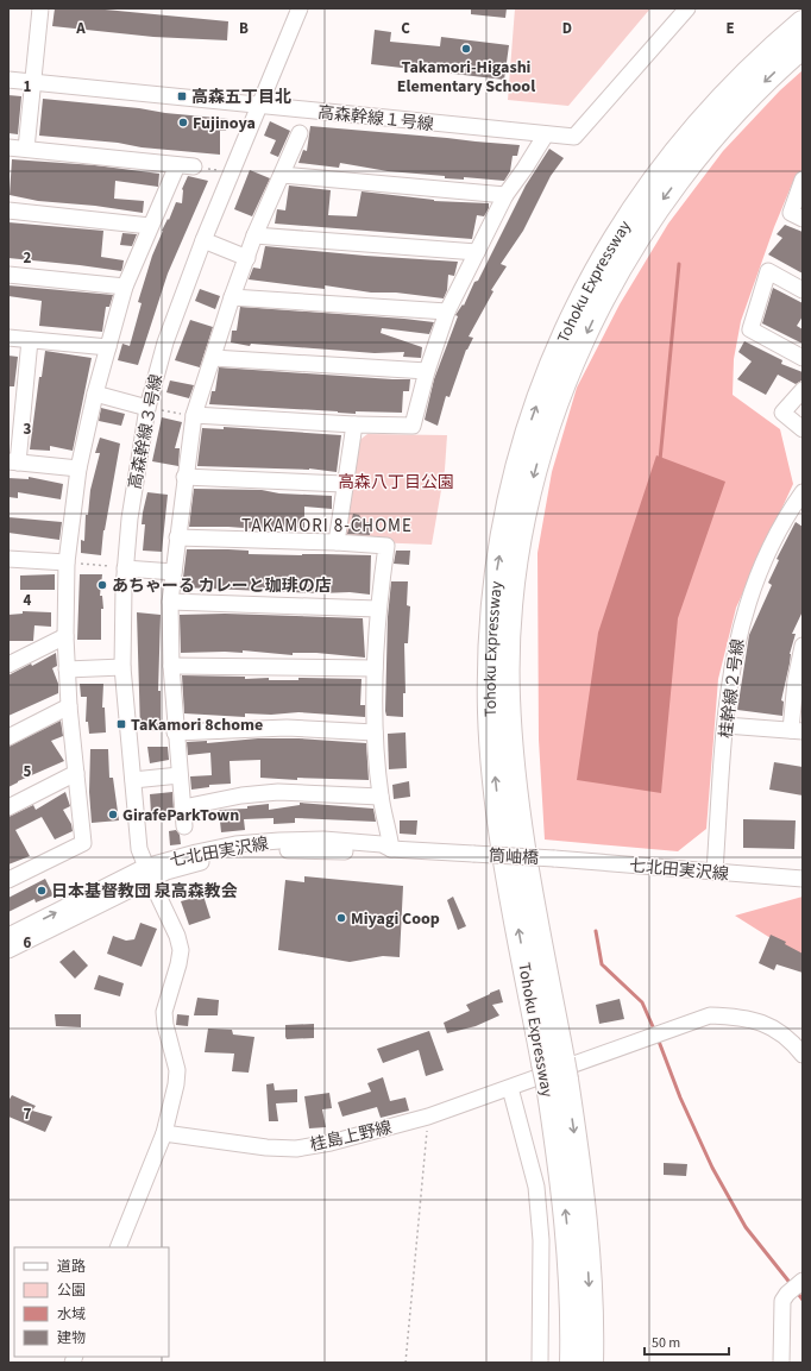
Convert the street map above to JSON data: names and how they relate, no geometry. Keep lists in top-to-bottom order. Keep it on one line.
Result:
{"streets":{"highway":["Tohoku Expressway"],"street":["高森幹線１号線","高森幹線３号線","桂幹線２号線","七北田実沢線","筒岫橋","桂島上野線"]},"crossings":[["高森幹線１号線","高森幹線３号線"],["高森幹線３号線","七北田実沢線"],["高森幹線３号線","桂島上野線"],["桂幹線２号線","七北田実沢線"],["七北田実沢線","筒岫橋"]],"districts":["TAKAMORI 8-CHOME"],"parks":["高森八丁目公園"],"places":{"other":["Takamori-Higashi Elementary School","Fujinoya","あちゃーる カレーと珈琲の店","GirafeParkTown","日本基督教団 泉高森教会","Miyagi Coop"],"transit":["高森五丁目北","TaKamori 8chome"]},"legend":["道路","公園","水域","建物"],"scale_bar":"50 m","grid":{"columns":["A","B","C","D","E"],"rows":["1","2","3","4","5","6","7"]}}
